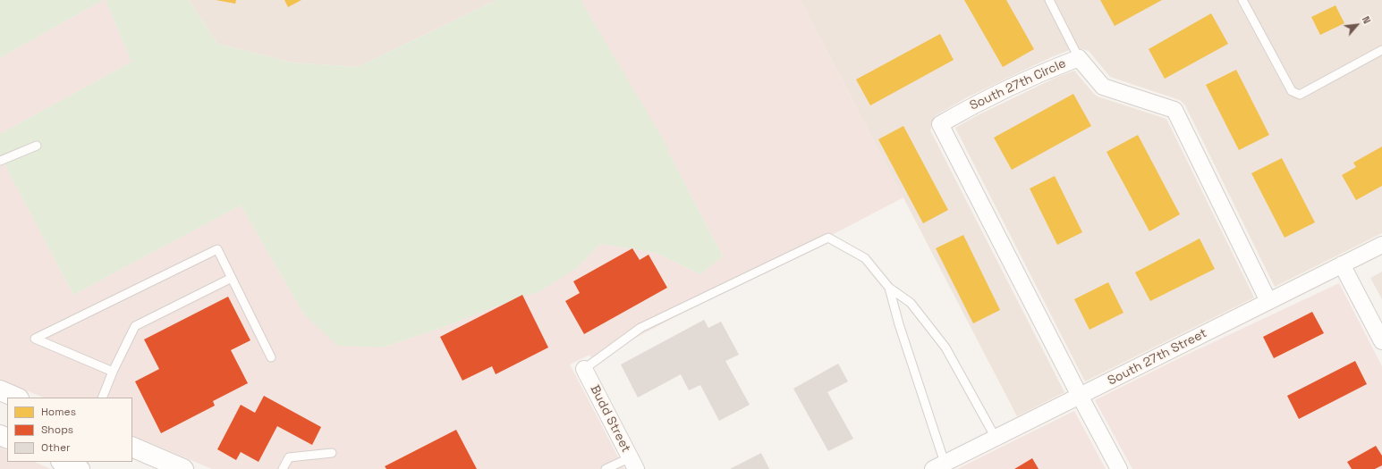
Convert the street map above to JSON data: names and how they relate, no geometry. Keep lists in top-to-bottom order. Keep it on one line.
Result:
{"streets":{"street":["South 27th Circle","South 27th Street","Budd Street"]},"crossings":[["South 27th Circle","South 27th Street"]],"legend":["Homes","Shops","Other"],"north":"top right"}
